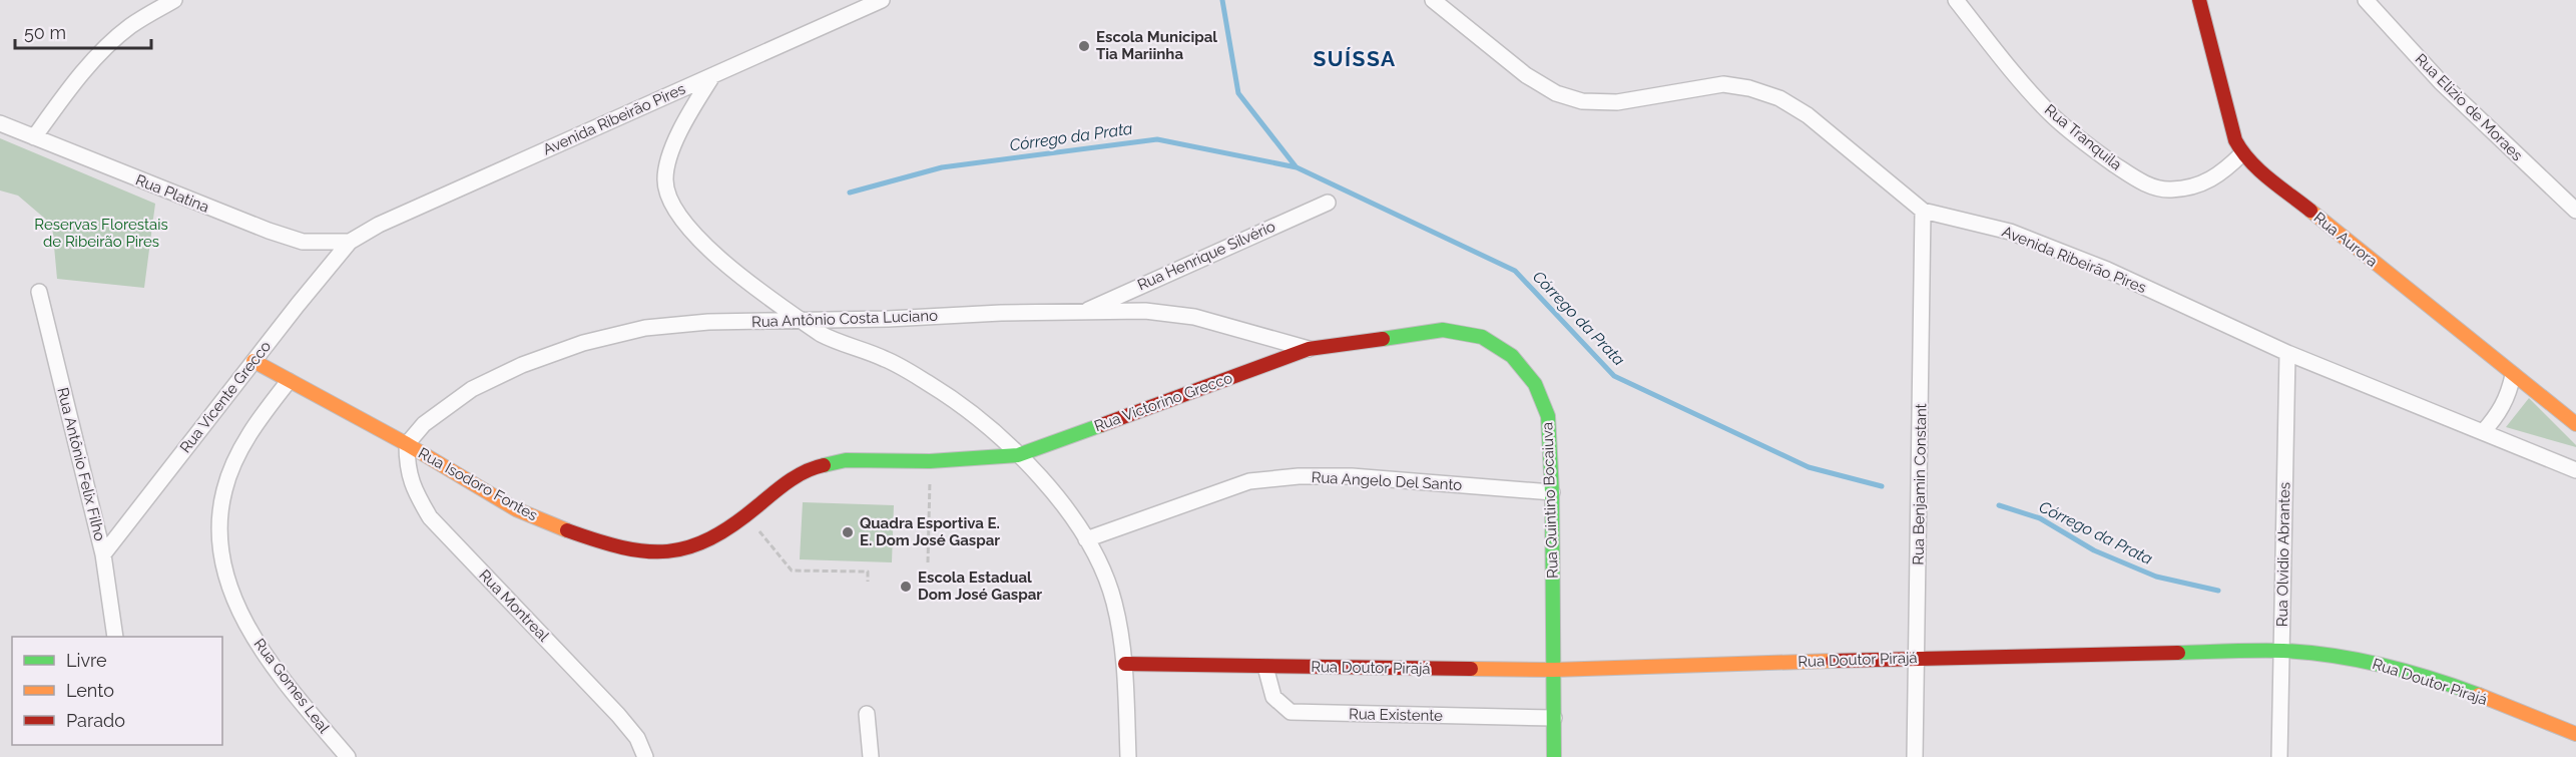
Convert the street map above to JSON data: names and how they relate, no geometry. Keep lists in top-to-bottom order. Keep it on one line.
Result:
{"streets":{"street":["Rua Elizio de Moraes","Avenida Ribeirão Pires","Rua Tranquila","Rua Platina","Rua Aurora","Rua Henrique Silvério","Rua Antônio Costa Luciano","Rua Vicente Grecco","Rua Victorino Grecco","Rua Antônio Felix Filho","Rua Angelo Del Santo","Rua Isodoro Fontes","Rua Benjamin Constant","Rua Quintino Bocaiuva","Rua Olvidio Abrantes","Rua Montreal","Rua Doutor Pirajá","Rua Gomes Leal","Rua Existente"]},"crossings":[["Avenida Ribeirão Pires","Rua Platina"],["Avenida Ribeirão Pires","Rua Vicente Grecco"],["Avenida Ribeirão Pires","Rua Benjamin Constant"],["Avenida Ribeirão Pires","Rua Olvidio Abrantes"],["Rua Tranquila","Rua Aurora"],["Rua Platina","Rua Vicente Grecco"],["Rua Henrique Silvério","Rua Antônio Costa Luciano"],["Rua Antônio Costa Luciano","Rua Victorino Grecco"],["Rua Antônio Costa Luciano","Rua Isodoro Fontes"],["Rua Antônio Costa Luciano","Rua Quintino Bocaiuva"],["Rua Antônio Costa Luciano","Rua Montreal"],["Rua Vicente Grecco","Rua Antônio Felix Filho"],["Rua Vicente Grecco","Rua Isodoro Fontes"],["Rua Victorino Grecco","Rua Isodoro Fontes"],["Rua Victorino Grecco","Rua Quintino Bocaiuva"],["Rua Angelo Del Santo","Rua Quintino Bocaiuva"],["Rua Isodoro Fontes","Rua Montreal"],["Rua Isodoro Fontes","Rua Gomes Leal"],["Rua Benjamin Constant","Rua Doutor Pirajá"],["Rua Quintino Bocaiuva","Rua Doutor Pirajá"],["Rua Quintino Bocaiuva","Rua Existente"],["Rua Olvidio Abrantes","Rua Doutor Pirajá"],["Rua Doutor Pirajá","Rua Existente"]],"districts":["SUÍSSA"],"water":["Córrego da Prata"],"parks":["Reservas Florestais de Ribeirão Pires"],"places":["Escola Municipal Tia Mariinha","Quadra Esportiva E. E. Dom José Gaspar","Escola Estadual Dom José Gaspar"],"legend":["Livre","Lento","Parado"],"scale_bar":"50 m"}
